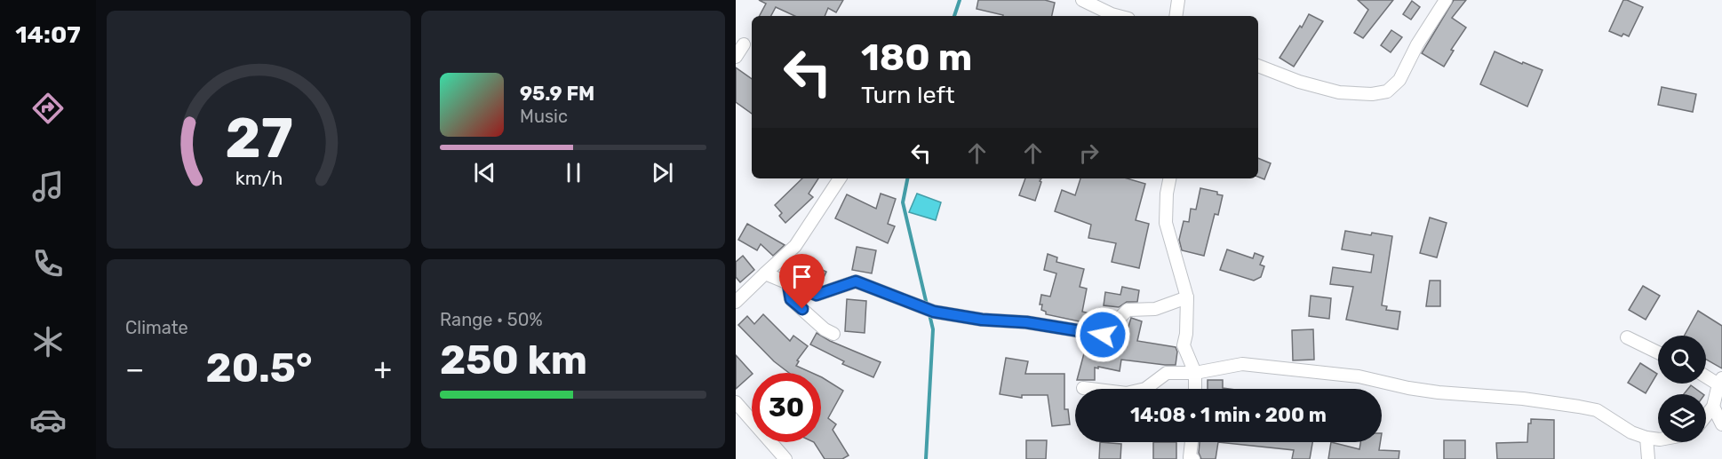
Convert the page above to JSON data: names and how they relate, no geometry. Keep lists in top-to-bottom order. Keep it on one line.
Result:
{"page":{"tabs":"14:07","turn":["180 m","Turn left"],"song":["95.9 FM","Music"],"tile":["Climate",["Range · 50%","250 km"]],"heat":["−","20.5°","+"],"limit":"30","trip":"14:08 · 1 min · 200 m","gauge":["27","km/h"]}}
